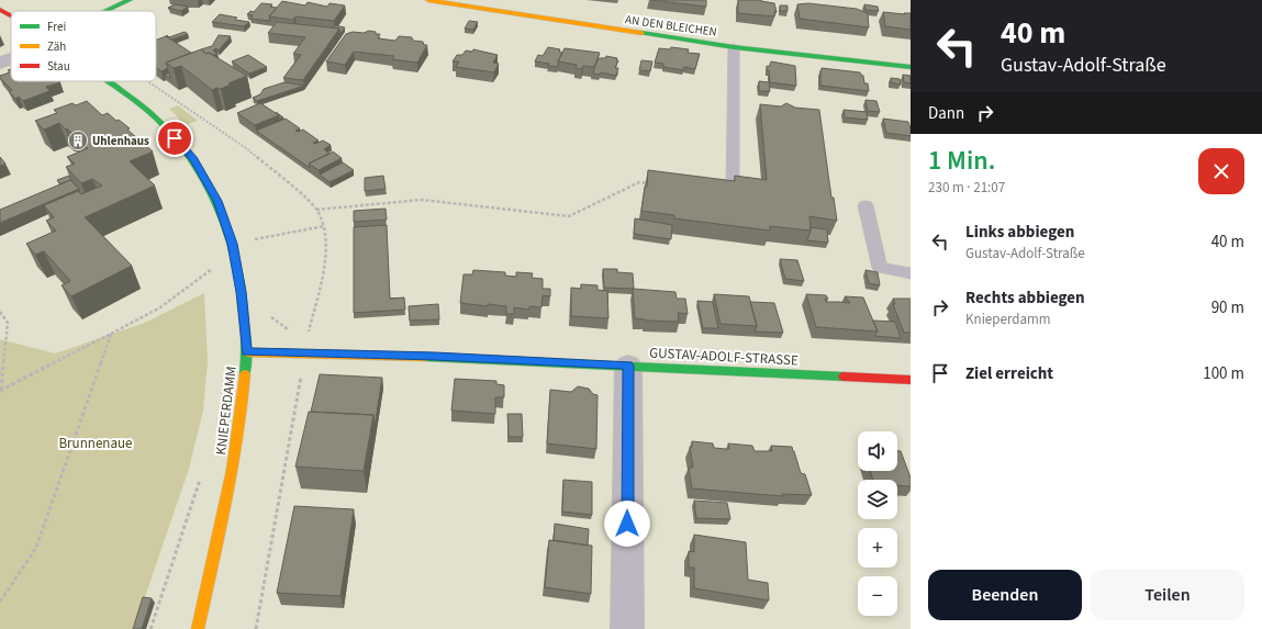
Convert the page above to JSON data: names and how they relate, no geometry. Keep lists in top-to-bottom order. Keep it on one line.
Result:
{"streets":{"street":["AN DEN BLEICHEN","GUSTAV-ADOLF-STRASSE","KNIEPERDAMM"]},"crossings":[["GUSTAV-ADOLF-STRASSE","KNIEPERDAMM"]],"parks":["Brunnenaue"],"places":{"building":["Uhlenhaus"]},"legend":["Frei","Zäh","Stau"],"page":{"turn":["40 m","Gustav-Adolf-Straße"],"then":"Dann","heading":["1 Min.","230 m · 21:07"],"list":[{"name":"Links abbiegen","note":"Gustav-Adolf-Straße","value":"40 m"},{"name":"Rechts abbiegen","note":"Knieperdamm","value":"90 m"},{"name":"Ziel erreicht","value":"100 m"}],"map_buttons":["+","−"],"buttons":["Beenden","Teilen"]}}
